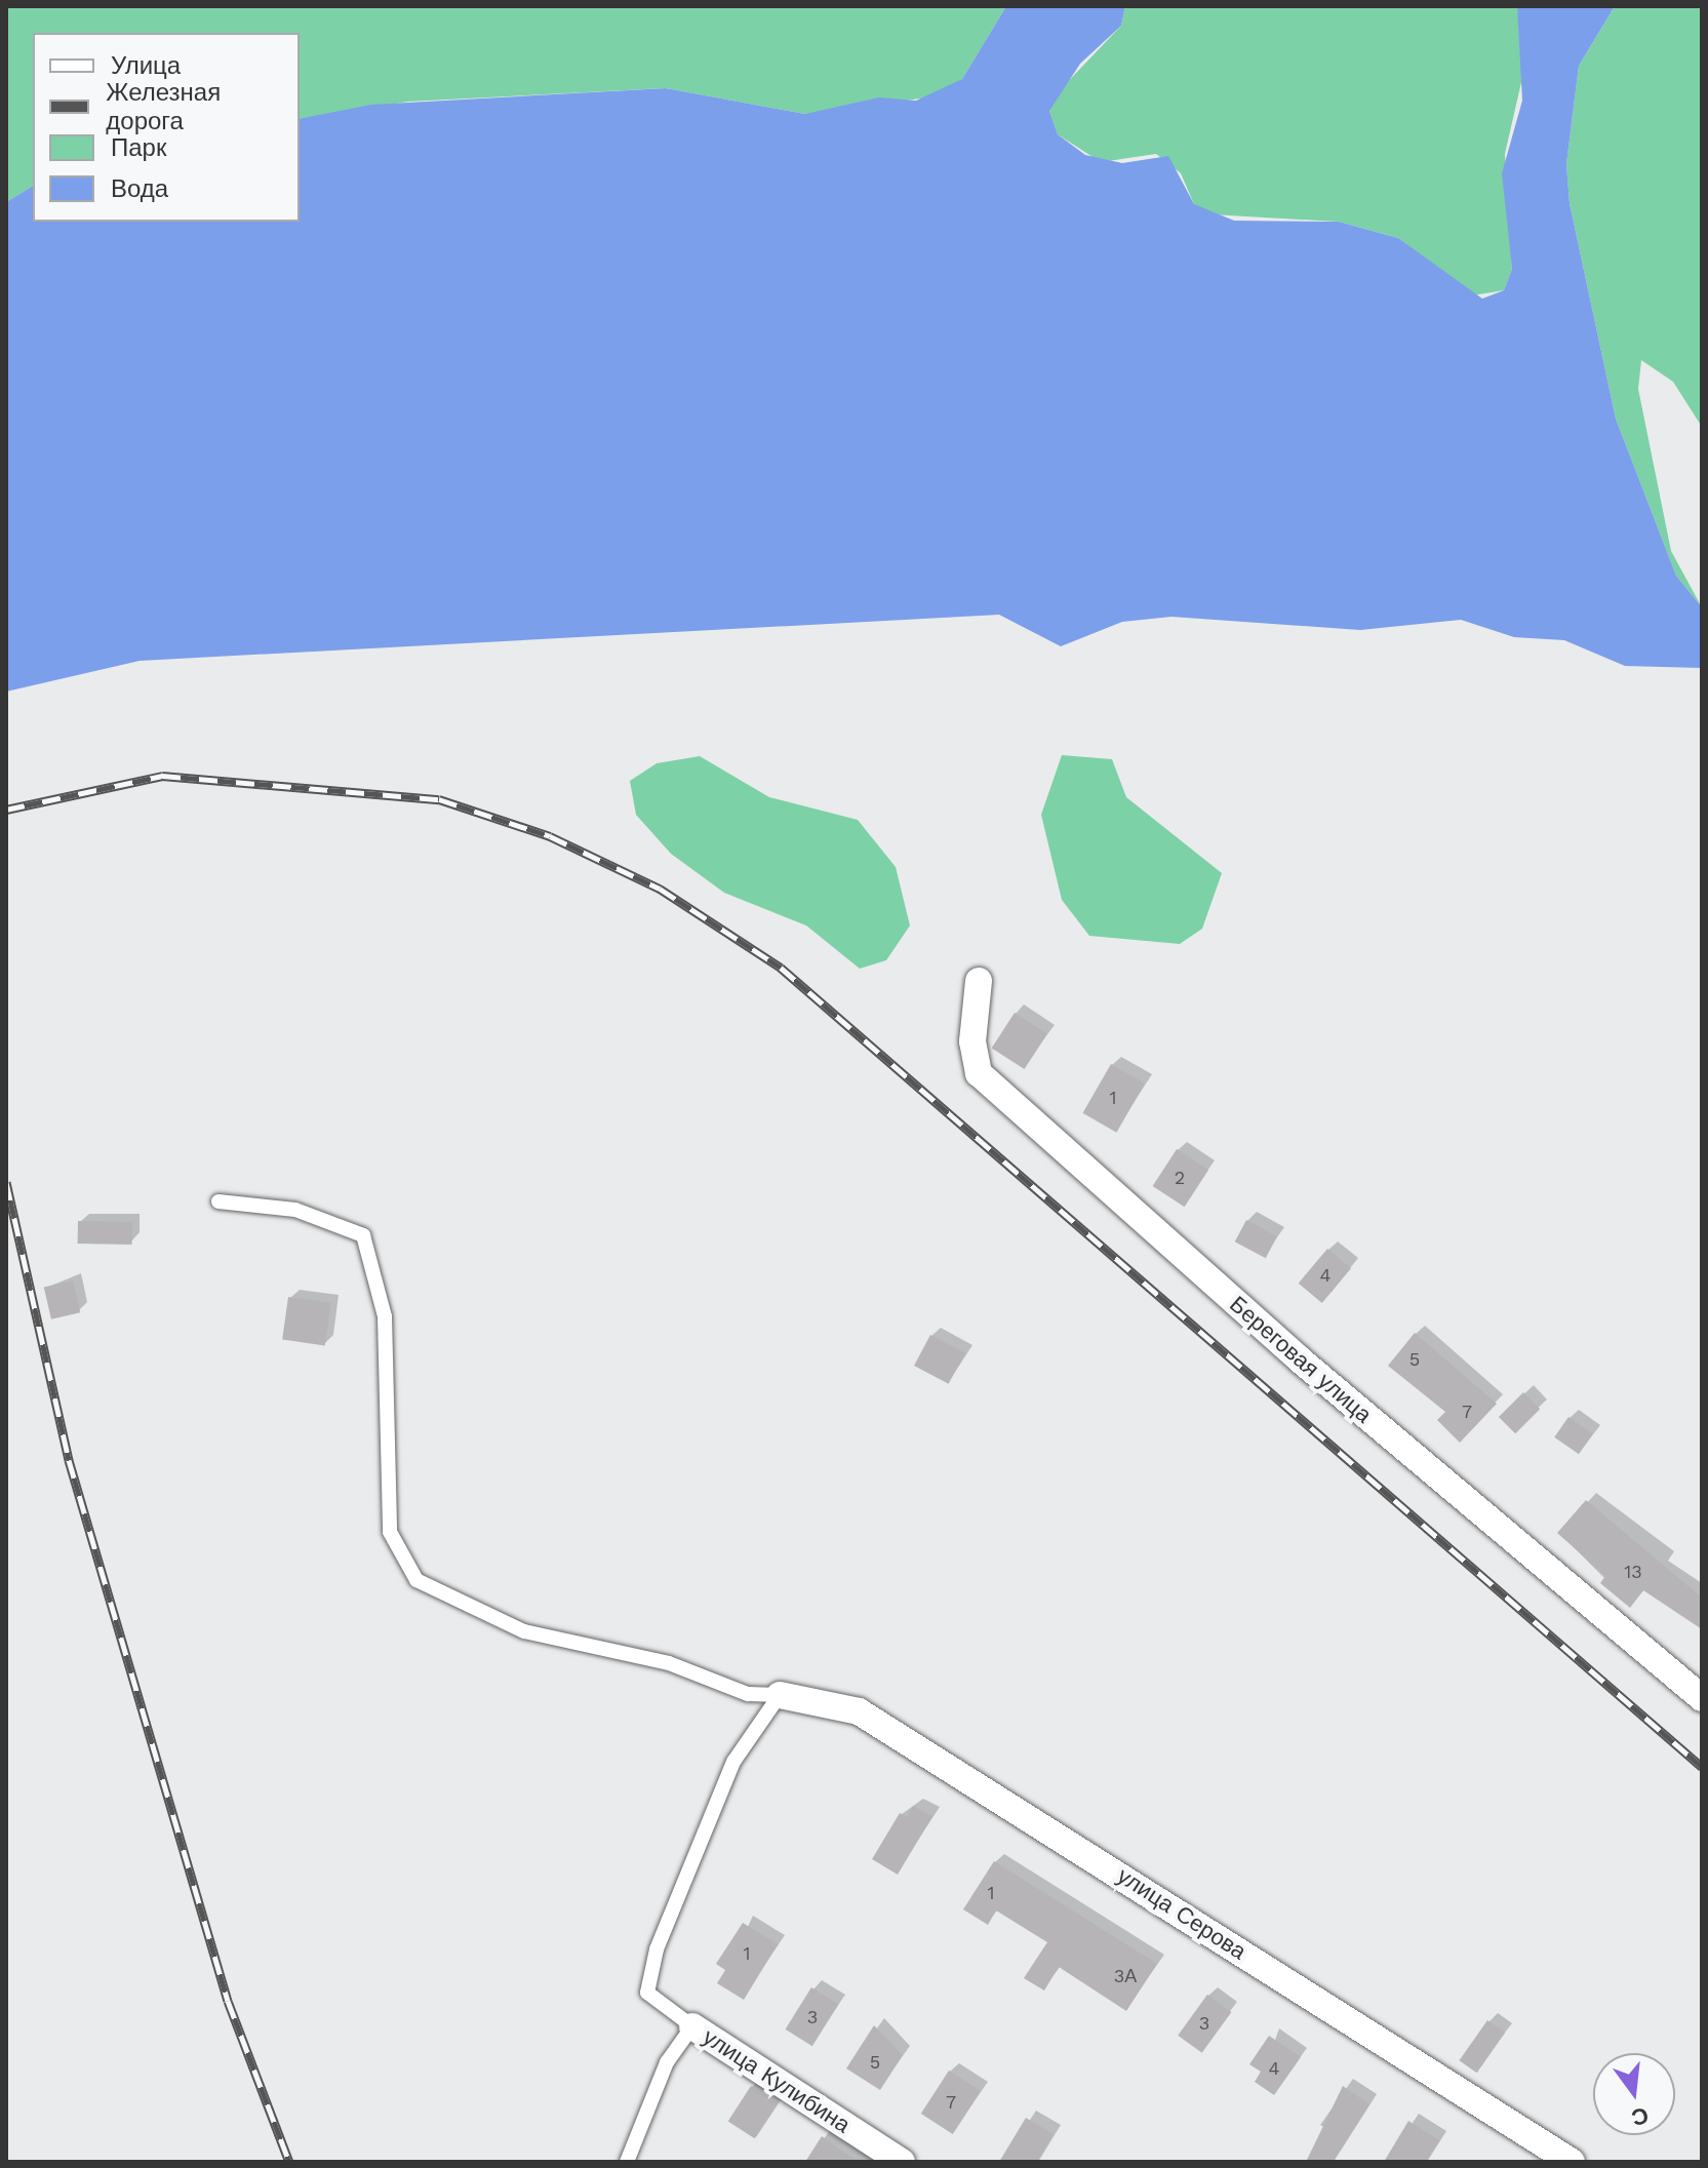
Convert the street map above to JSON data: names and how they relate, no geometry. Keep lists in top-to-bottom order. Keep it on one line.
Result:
{"streets":{"street":["Береговая улица","улица Серова","улица Кулибина"]},"house_numbers":["1","2","4","5","7","13","1","1","3А","3","3","5","4","7"],"legend":["Улица","Железная дорога","Парк","Вода"],"north":"bottom"}
